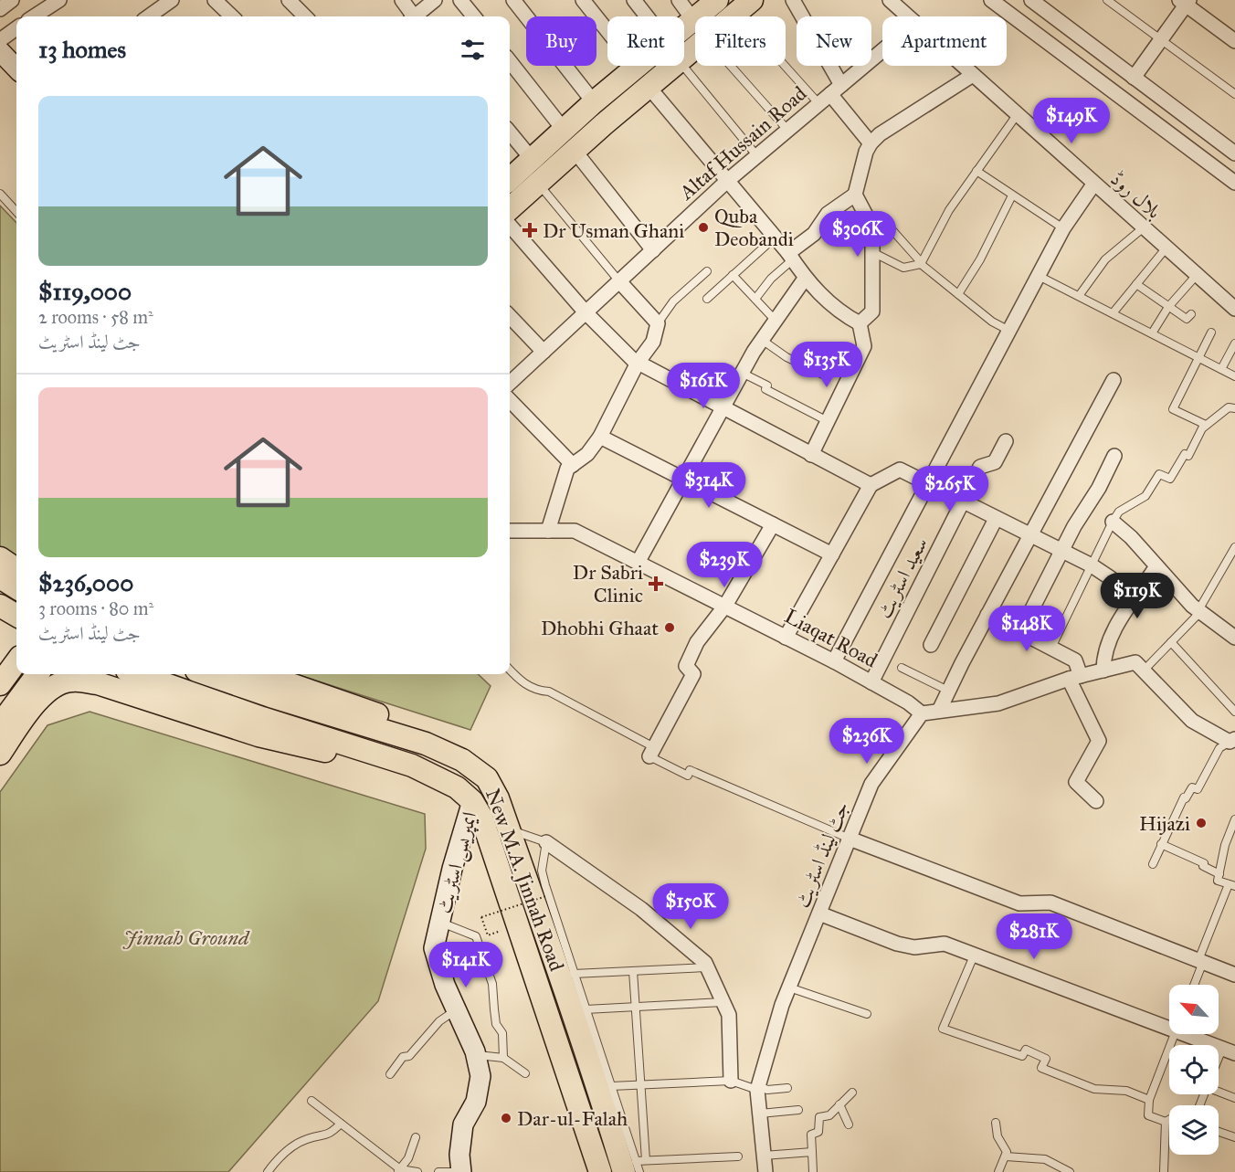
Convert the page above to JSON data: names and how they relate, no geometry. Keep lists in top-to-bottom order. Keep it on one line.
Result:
{"streets":{"main road":["New M.A. Jinnah Road"],"street":["Altaf Hussain Road","بلال روڈ","سعید اسٹریٹ","Liaqat Road","جٹ لینڈ اسٹریٹ","ایمپریس اسٹریٹ"]},"crossings":[["سعید اسٹریٹ","Liaqat Road"],["Liaqat Road","جٹ لینڈ اسٹریٹ"],["ایمپریس اسٹریٹ","New M.A. Jinnah Road"]],"parks":["Jinnah Ground"],"places":{"other":["Quba Deobandi","Dhobhi Ghaat","Hijazi","Dar-ul-Falah"],"health":["Dr Usman Ghani","Dr Sabri Clinic"]},"north":"top left","page":{"chip":["Buy","Rent","Filters","New","Apartment"],"heading":"13 homes","list":[{"name":"$119,000","note":"2 rooms · 58 m² · جٹ لینڈ اسٹریٹ"},{"name":"$236,000","note":"3 rooms · 80 m² · جٹ لینڈ اسٹریٹ"}],"price":["$149K","$306K","$135K","$161K","$314K","$265K","$239K","$119K","$148K","$236K","$150K","$281K","$141K"]}}
